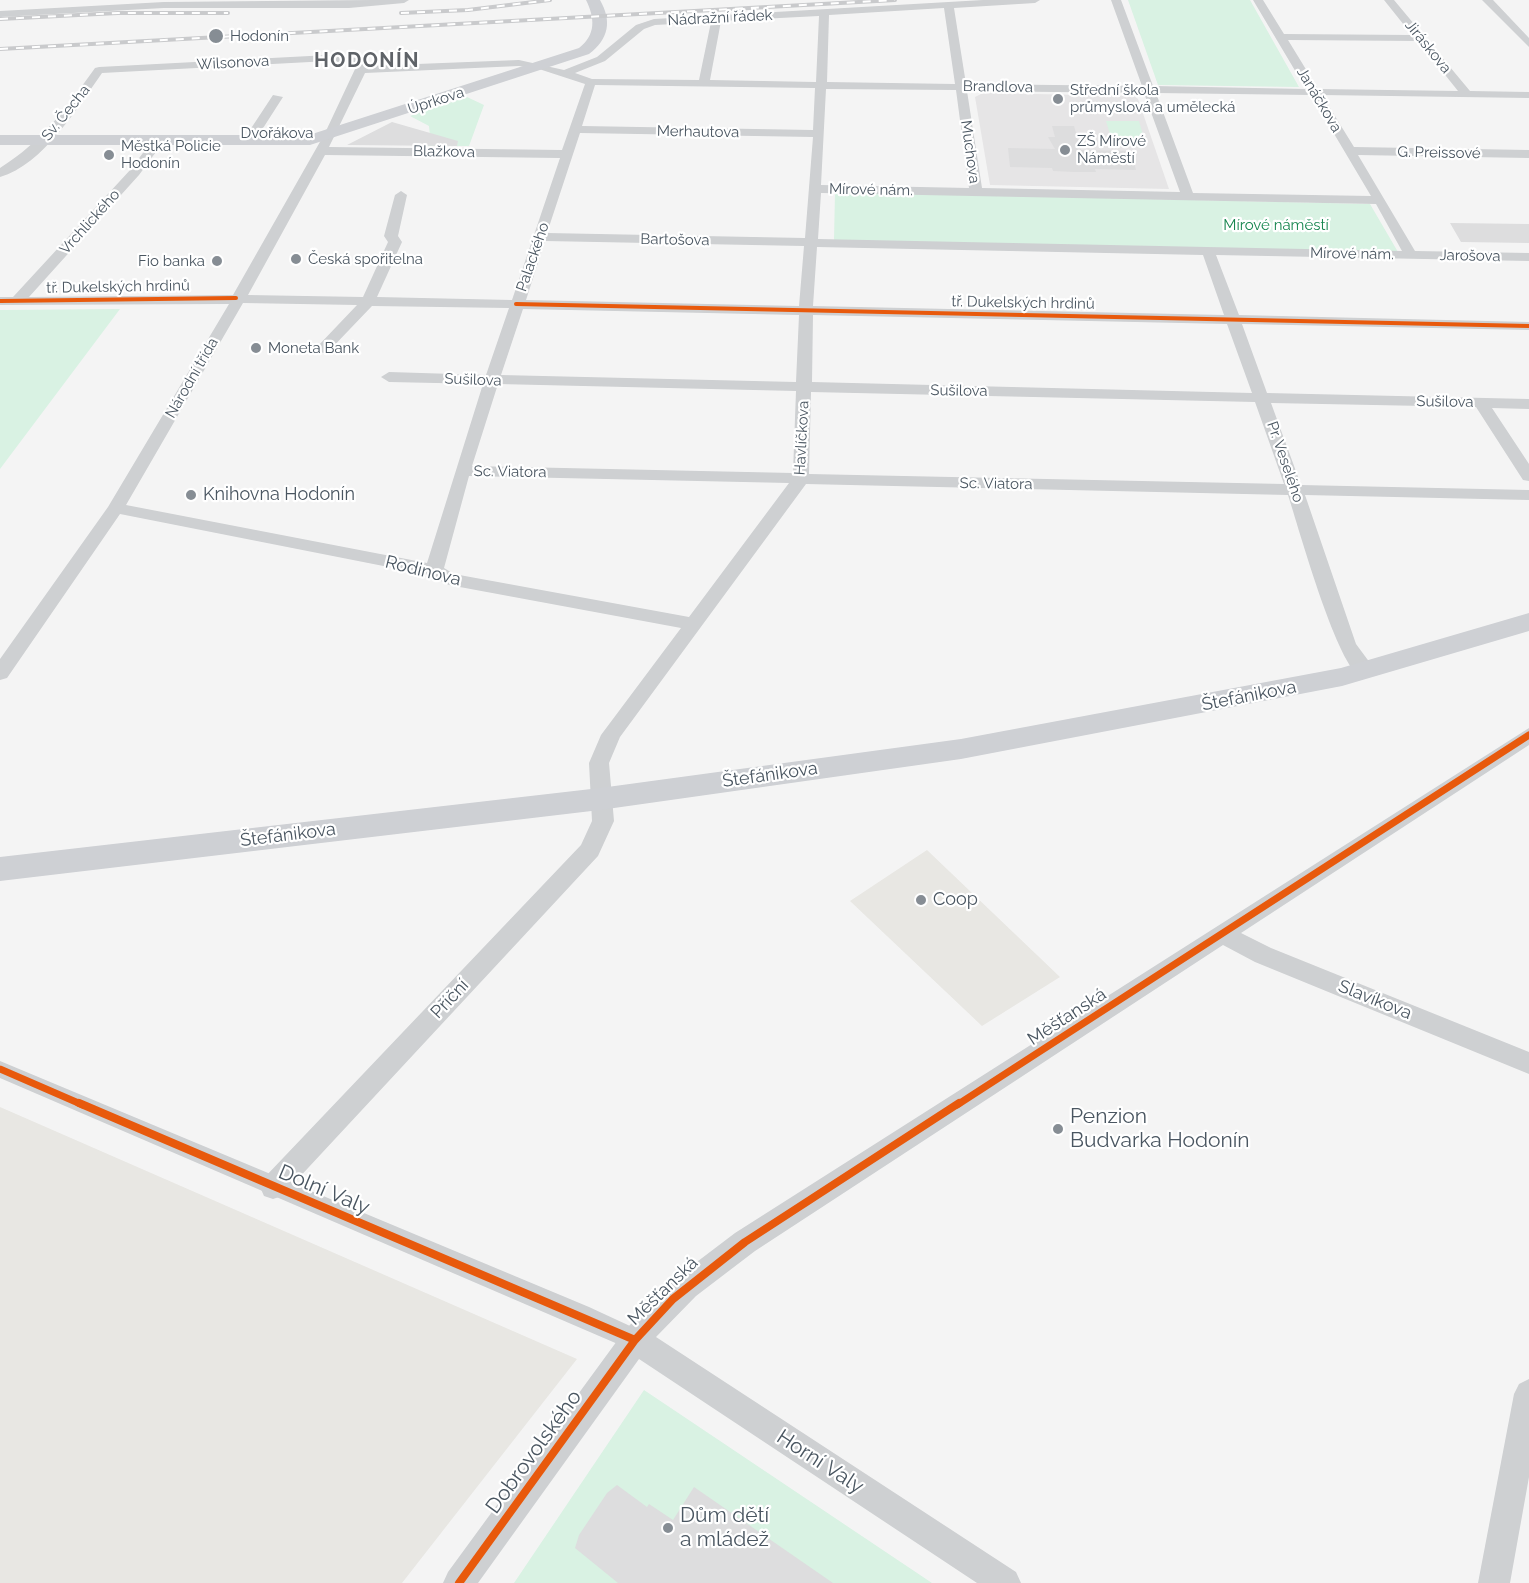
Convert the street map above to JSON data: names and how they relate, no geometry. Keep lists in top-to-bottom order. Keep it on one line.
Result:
{"streets":{"main road":["Úprkova","Dvořákova","Štefánikova"],"street":["Nádražní řádek","Jiráskova","Wilsonova","Brandlova","Janáčkova","Sv. Čecha","Merhautova","Blažkova","Muchova","G. Preissové","Mírové nám.","Vrchlického","Bartošova","Jarošova","Palackého","tř. Dukelských hrdinů","Národní třída","Sušilova","Havlíčkova","Pr. Veselého","Sc. Viatora","Rodinova","Příční","Slavíkova","Měšťanská","Dolní Valy","Dobrovolského","Horní Valy"]},"crossings":[["Nádražní řádek","Brandlova"],["Nádražní řádek","Muchova"],["Nádražní řádek","Havlíčkova"],["Jiráskova","Brandlova"],["Wilsonova","Sv. Čecha"],["Wilsonova","Národní třída"],["Brandlova","Janáčkova"],["Brandlova","Úprkova"],["Brandlova","Muchova"],["Brandlova","Palackého"],["Brandlova","Havlíčkova"],["Janáčkova","G. Preissové"],["Janáčkova","Mírové nám."],["Úprkova","Dvořákova"],["Úprkova","Národní třída"],["Sv. Čecha","Dvořákova"],["Merhautova","Palackého"],["Merhautova","Havlíčkova"],["Dvořákova","Vrchlického"],["Dvořákova","Národní třída"],["Blažkova","Palackého"],["Blažkova","Národní třída"],["Muchova","Mírové nám."],["Mírové nám.","Bartošova"],["Mírové nám.","Jarošova"],["Mírové nám.","Havlíčkova"],["Mírové nám.","Pr. Veselého"],["Vrchlického","tř. Dukelských hrdinů"],["Bartošova","Palackého"],["Bartošova","Havlíčkova"],["Palackého","tř. Dukelských hrdinů"],["Palackého","Sušilova"],["Palackého","Sc. Viatora"],["Palackého","Rodinova"],["tř. Dukelských hrdinů","Národní třída"],["tř. Dukelských hrdinů","Havlíčkova"],["tř. Dukelských hrdinů","Pr. Veselého"],["Národní třída","Rodinova"],["Sušilova","Havlíčkova"],["Sušilova","Pr. Veselého"],["Havlíčkova","Sc. Viatora"],["Havlíčkova","Rodinova"],["Havlíčkova","Štefánikova"],["Havlíčkova","Příční"],["Pr. Veselého","Sc. Viatora"],["Pr. Veselého","Štefánikova"],["Štefánikova","Příční"],["Příční","Dolní Valy"],["Slavíkova","Měšťanská"],["Měšťanská","Dolní Valy"],["Měšťanská","Dobrovolského"],["Měšťanská","Horní Valy"],["Dolní Valy","Dobrovolského"],["Dolní Valy","Horní Valy"],["Dobrovolského","Horní Valy"]],"districts":["HODONÍN"],"parks":["Mírové náměstí"],"places":["Hodonín","Střední škola průmyslová a umělecká","ZŠ Mírové Náměstí","Městká Policie Hodonín","Česká spořitelna","Fio banka","Moneta Bank","Knihovna Hodonín","Coop","Penzion Budvarka Hodonín","Dům dětí a mládež"]}
